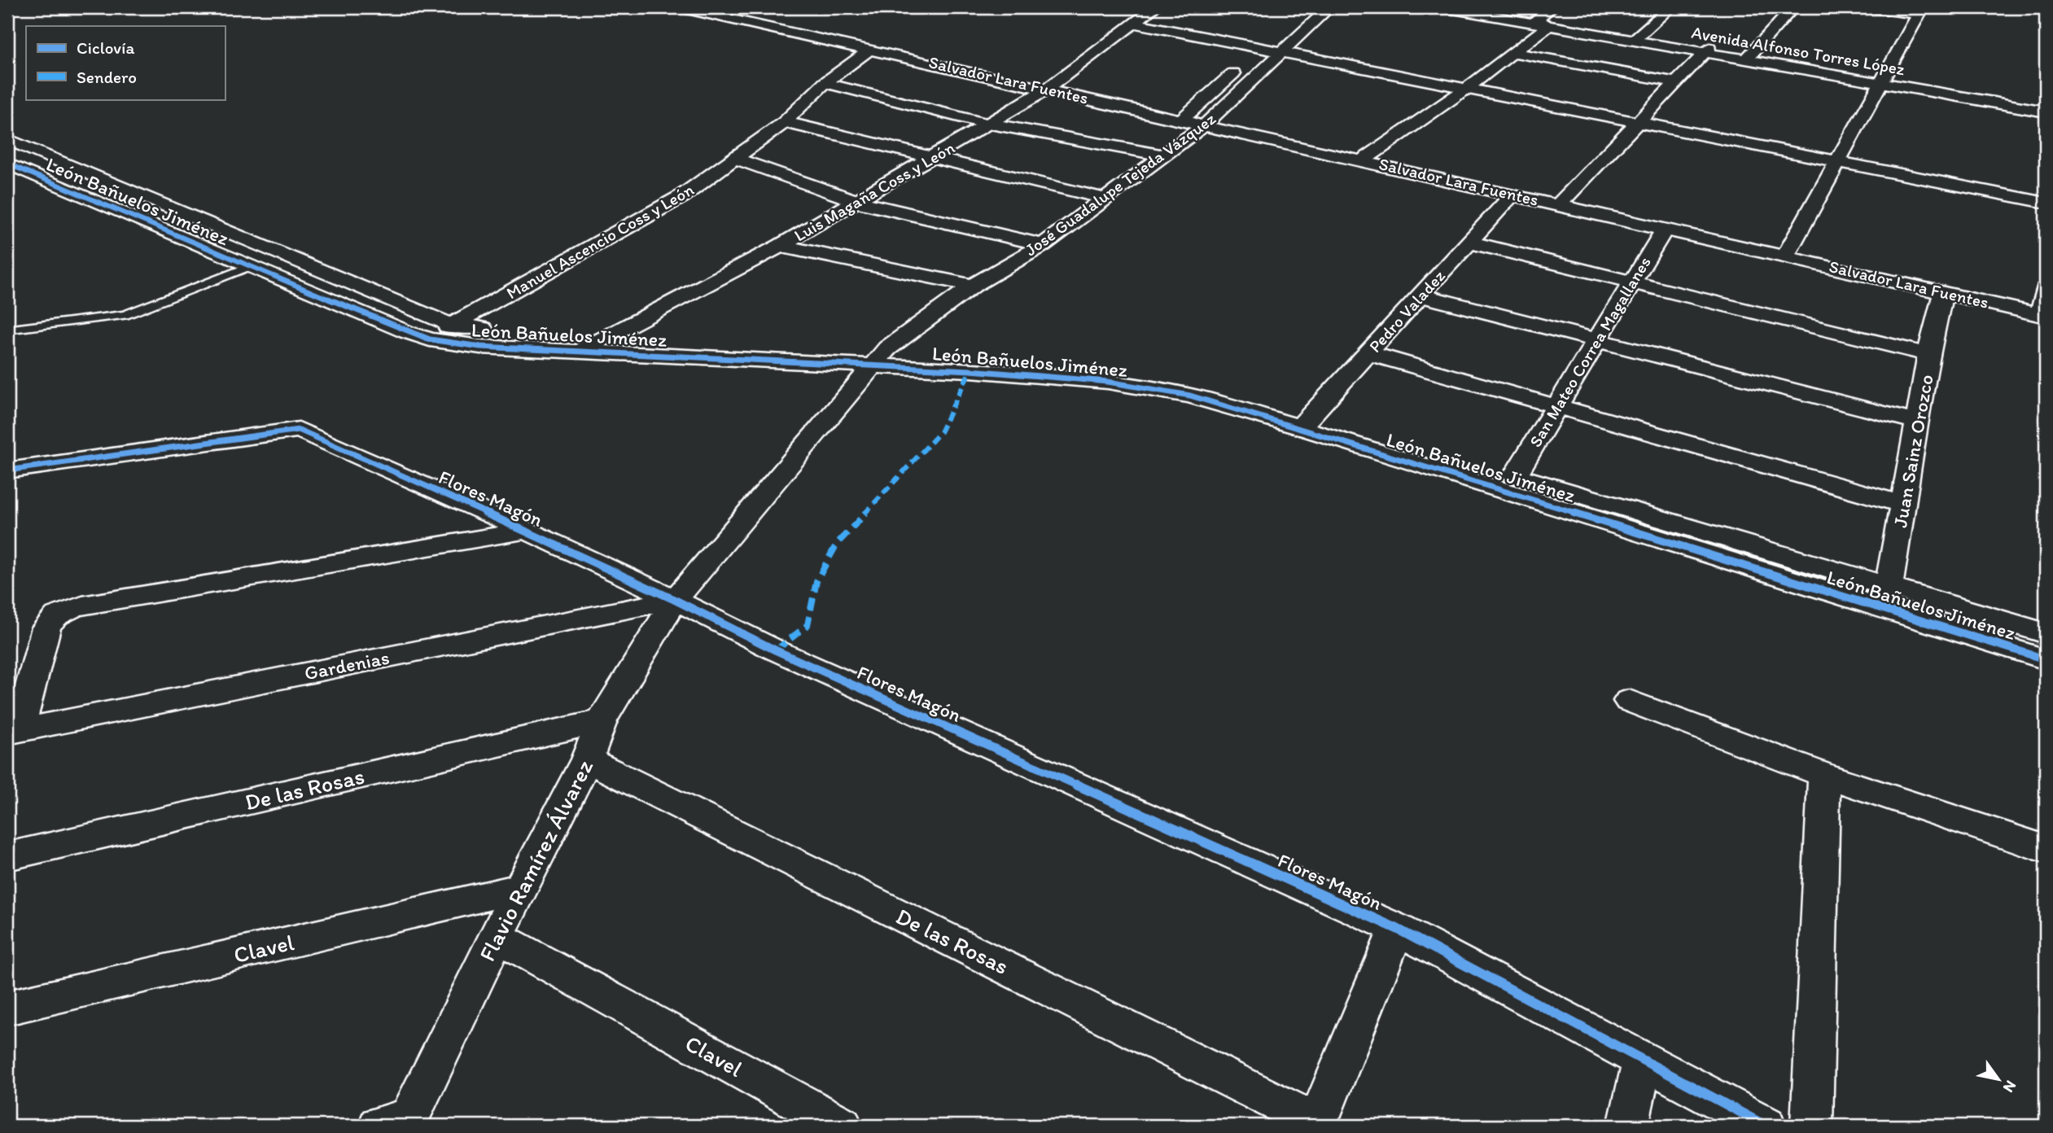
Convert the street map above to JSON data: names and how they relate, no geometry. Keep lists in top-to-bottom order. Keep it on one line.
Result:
{"streets":{"street":["Avenida Alfonso Torres López","Salvador Lara Fuentes","José Guadalupe Tejeda Vázquez","Luis Magaña Coss y León","León Bañuelos Jiménez","Manuel Ascencio Coss y León","Pedro Valadez","San Mateo Correa Magallanes","Juan Sainz Orozco","Flores Magón","Gardenias","De las Rosas","Flavio Ramírez Álvarez","Clavel"]},"crossings":[["Salvador Lara Fuentes","José Guadalupe Tejeda Vázquez"],["Salvador Lara Fuentes","Luis Magaña Coss y León"],["Salvador Lara Fuentes","Manuel Ascencio Coss y León"],["Salvador Lara Fuentes","Pedro Valadez"],["Salvador Lara Fuentes","San Mateo Correa Magallanes"],["Salvador Lara Fuentes","Juan Sainz Orozco"],["José Guadalupe Tejeda Vázquez","León Bañuelos Jiménez"],["José Guadalupe Tejeda Vázquez","Flores Magón"],["José Guadalupe Tejeda Vázquez","Gardenias"],["José Guadalupe Tejeda Vázquez","Flavio Ramírez Álvarez"],["Luis Magaña Coss y León","León Bañuelos Jiménez"],["León Bañuelos Jiménez","Manuel Ascencio Coss y León"],["León Bañuelos Jiménez","Pedro Valadez"],["León Bañuelos Jiménez","San Mateo Correa Magallanes"],["León Bañuelos Jiménez","Juan Sainz Orozco"],["Flores Magón","Gardenias"],["Flores Magón","Flavio Ramírez Álvarez"],["Gardenias","Flavio Ramírez Álvarez"],["De las Rosas","Flavio Ramírez Álvarez"],["Flavio Ramírez Álvarez","Clavel"]],"legend":["Ciclovía","Sendero"],"north":"bottom right"}
